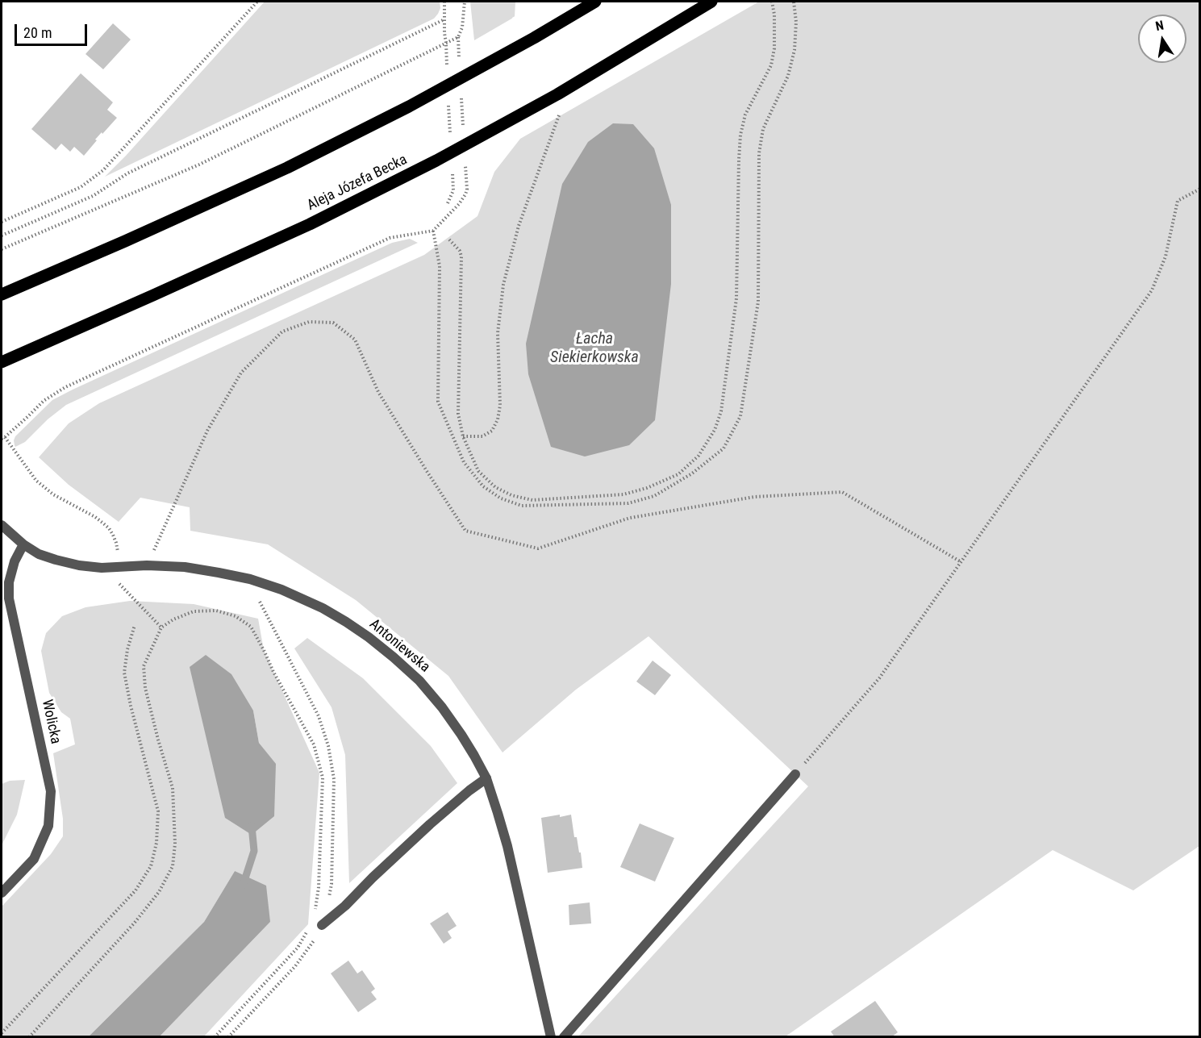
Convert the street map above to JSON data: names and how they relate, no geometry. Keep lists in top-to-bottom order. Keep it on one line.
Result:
{"streets":{"main road":["Aleja Józefa Becka"],"street":["Antoniewska","Wolicka"]},"crossings":[["Antoniewska","Wolicka"]],"water":["Łacha Siekierkowska"],"scale_bar":"20 m","north":"top"}
